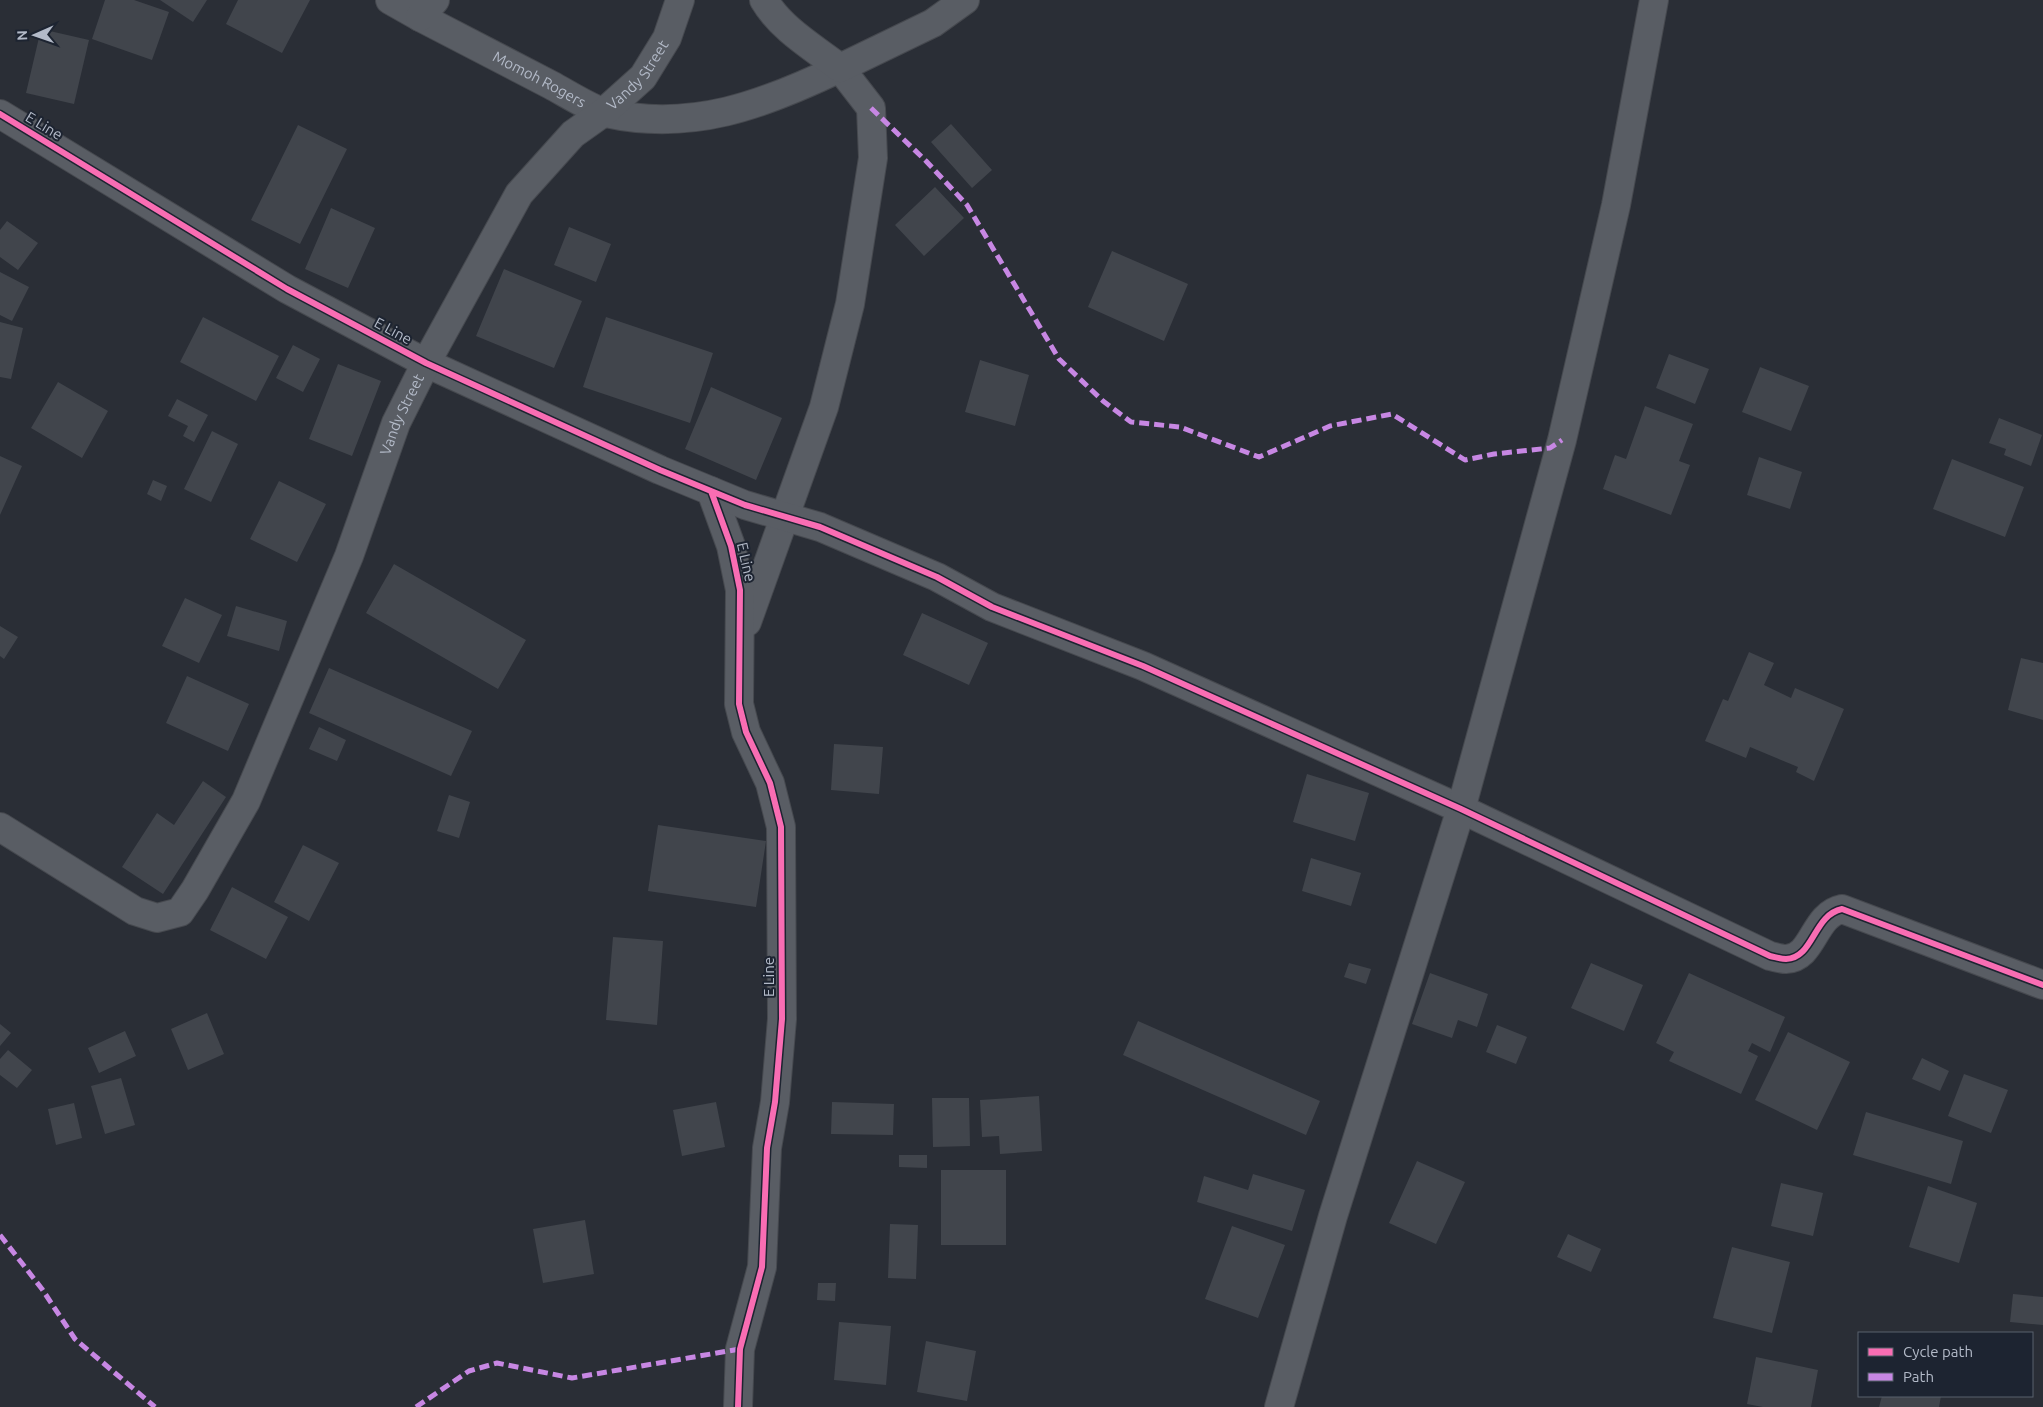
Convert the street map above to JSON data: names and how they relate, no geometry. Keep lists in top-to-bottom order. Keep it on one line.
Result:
{"streets":{"street":["Vandy Street","Momoh Rogers","E Line"]},"crossings":[["Vandy Street","Momoh Rogers"],["Vandy Street","E Line"]],"legend":["Cycle path","Path"],"north":"left"}
